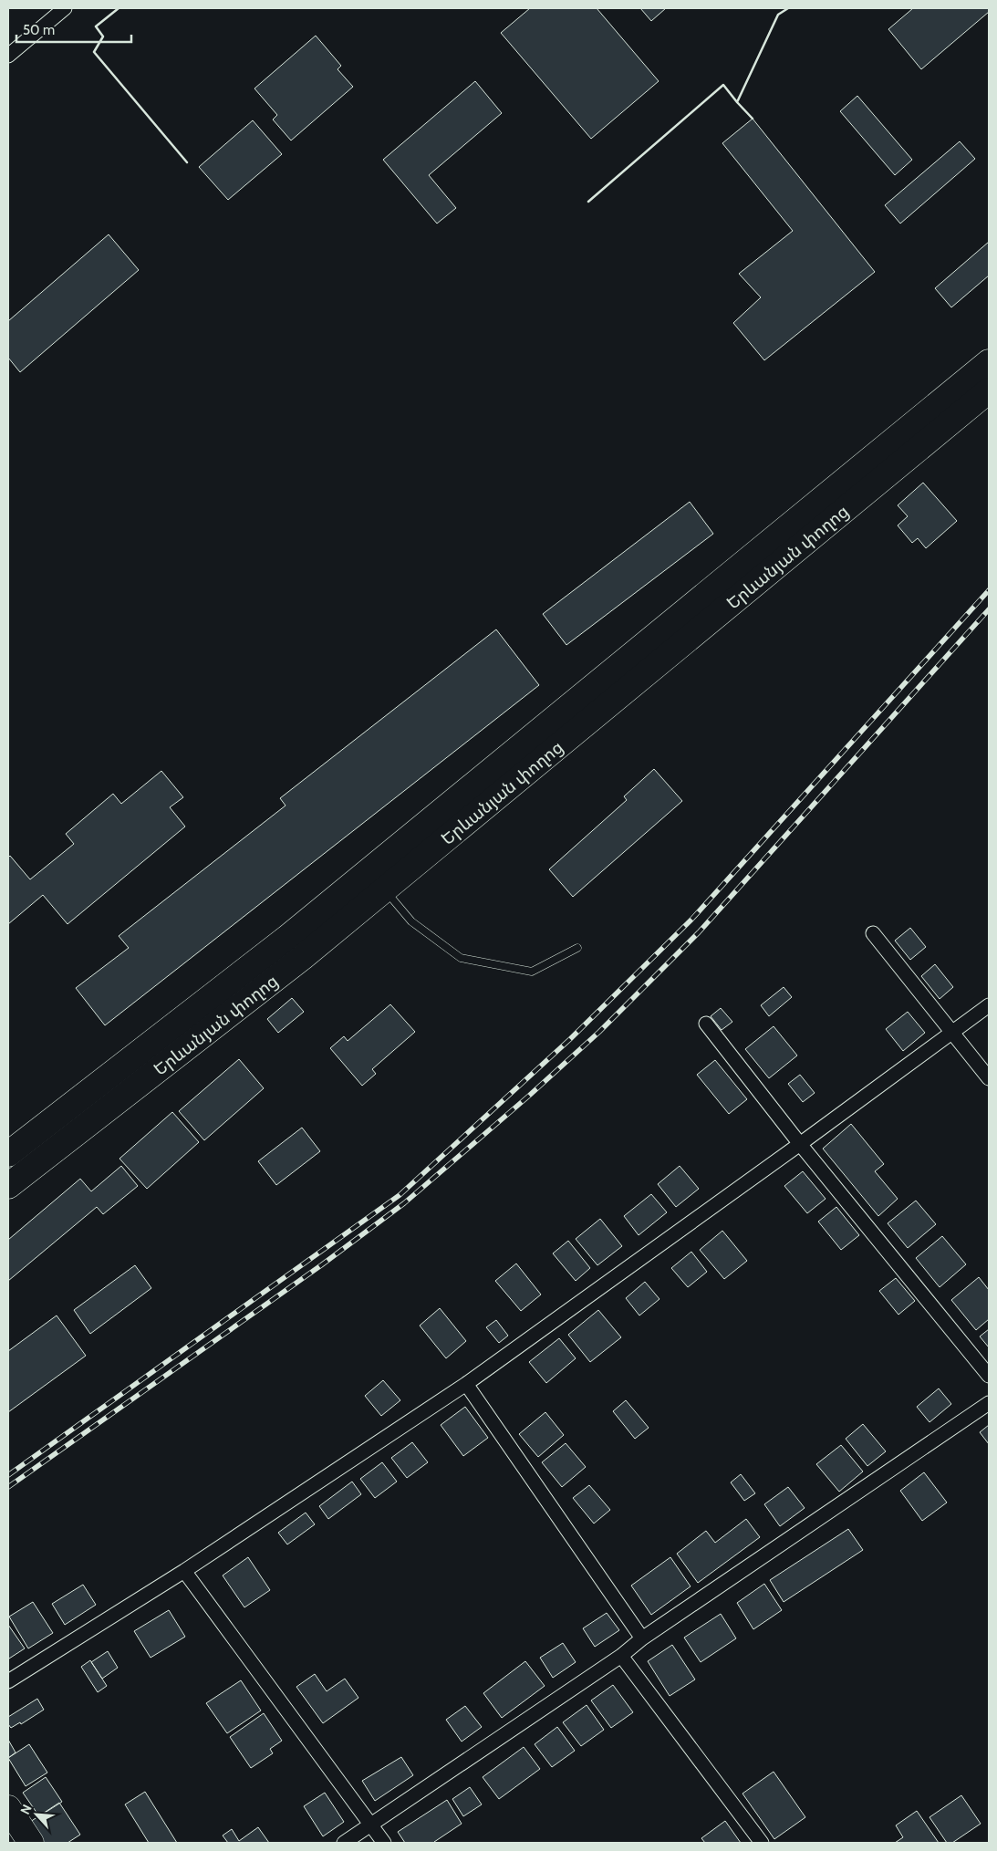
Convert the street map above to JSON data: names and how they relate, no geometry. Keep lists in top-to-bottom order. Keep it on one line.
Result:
{"streets":{"highway":["Երևանյան փողոց"]},"scale_bar":"50 m","north":"top left"}
